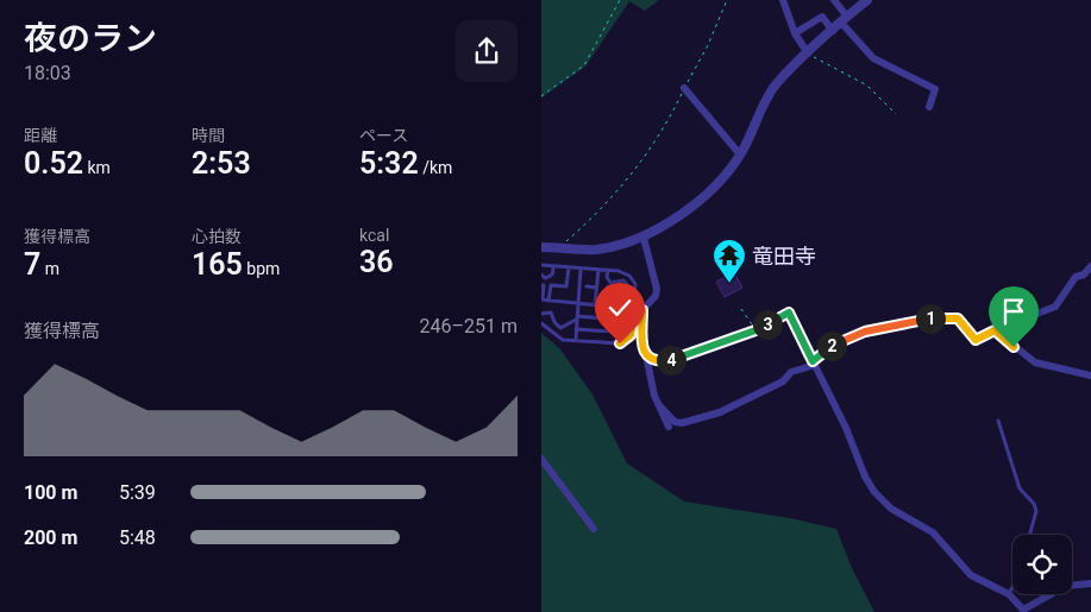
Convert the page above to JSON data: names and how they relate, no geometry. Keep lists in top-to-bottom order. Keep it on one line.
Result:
{"places":{"temple":["竜田寺"]},"page":{"heading":["夜のラン","18:03"],"stats":[["距離","0.52 km"],["時間","2:53"],["ペース","5:32 /km"],["獲得標高","7 m"],["心拍数","165 bpm"],["kcal","36"]],"chart":["獲得標高","246–251 m"],"pins":["1","3","2","4"],"list":[{"name":"100 m","note":"5:39"},{"name":"200 m","note":"5:48"}]}}
